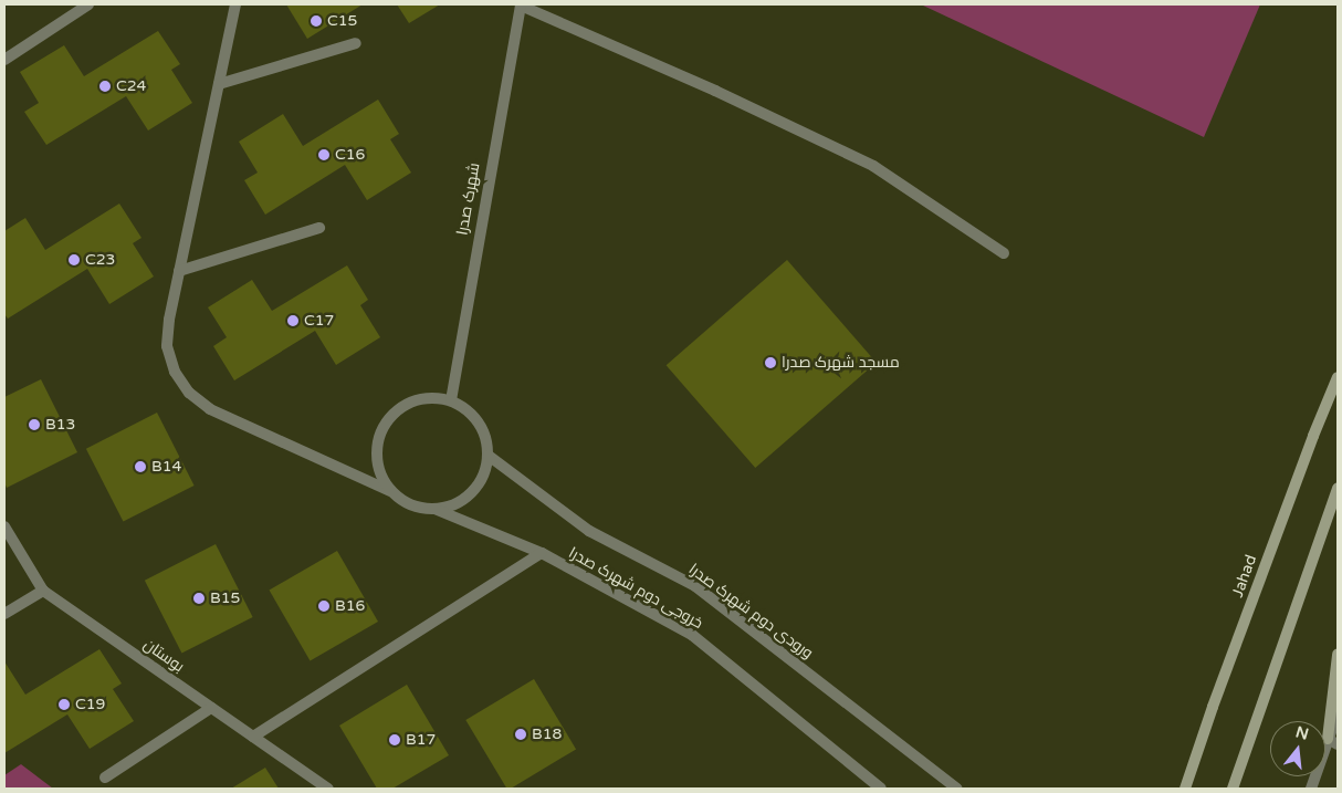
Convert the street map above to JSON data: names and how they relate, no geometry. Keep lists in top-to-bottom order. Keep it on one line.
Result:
{"streets":{"street":["شهرک صدرا","Jahad","خروجی دوم شهرک صدرا","ورودی دوم شهرک صدرا","بوستان"]},"crossings":[["شهرک صدرا","خروجی دوم شهرک صدرا"],["شهرک صدرا","ورودی دوم شهرک صدرا"],["خروجی دوم شهرک صدرا","ورودی دوم شهرک صدرا"]],"places":["C15","C24","C16","C23","C17","مسجد شهرک صدرا","B13","B14","B15","B16","C19","B18","B17"],"north":"top"}
